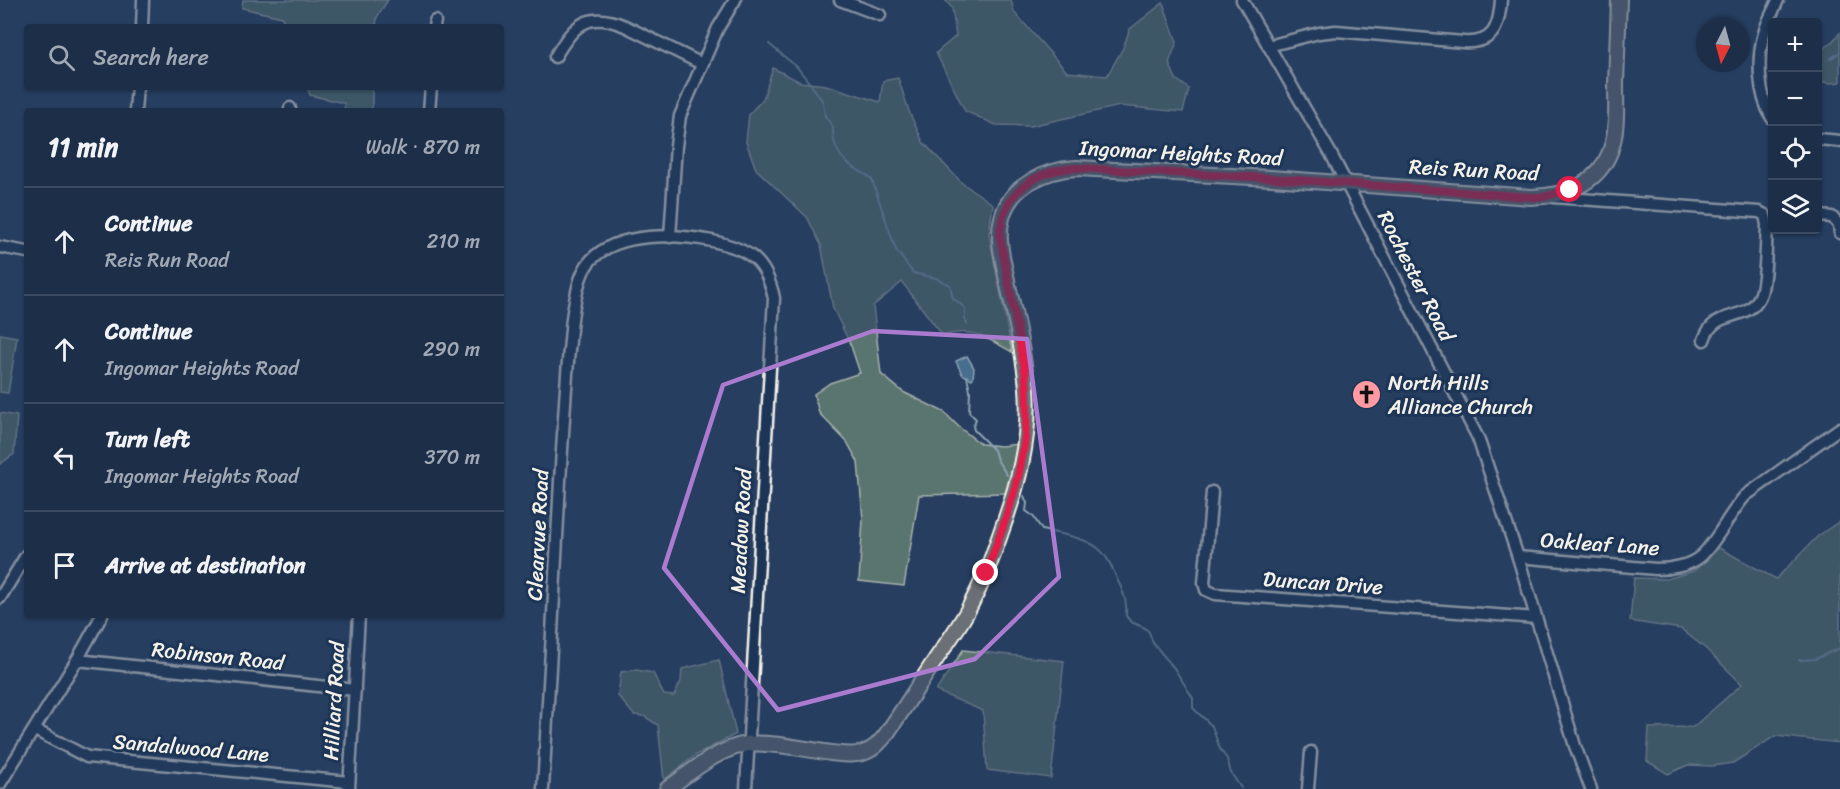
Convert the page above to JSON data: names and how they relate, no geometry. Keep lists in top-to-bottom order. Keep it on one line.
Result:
{"streets":{"main road":["Ingomar Heights Road","Reis Run Road"],"street":["Rochester Road","Meadow Road","Clearvue Road","Oakleaf Lane","Duncan Drive","Robinson Road","Hilliard Road","Sandalwood Lane"]},"crossings":[["Ingomar Heights Road","Reis Run Road"],["Ingomar Heights Road","Rochester Road"],["Ingomar Heights Road","Meadow Road"],["Reis Run Road","Rochester Road"],["Rochester Road","Oakleaf Lane"],["Rochester Road","Duncan Drive"],["Meadow Road","Clearvue Road"],["Robinson Road","Hilliard Road"],["Hilliard Road","Sandalwood Lane"]],"places":{"church":["North Hills Alliance Church"]},"north":"bottom","page":{"map_buttons":["+","−"],"search":"Search here","heading":["11 min","Walk · 870 m"],"list":[["Continue","Reis Run Road","210 m"],["Continue","Ingomar Heights Road","290 m"],["Turn left","Ingomar Heights Road","370 m"],"Arrive at destination"]}}
